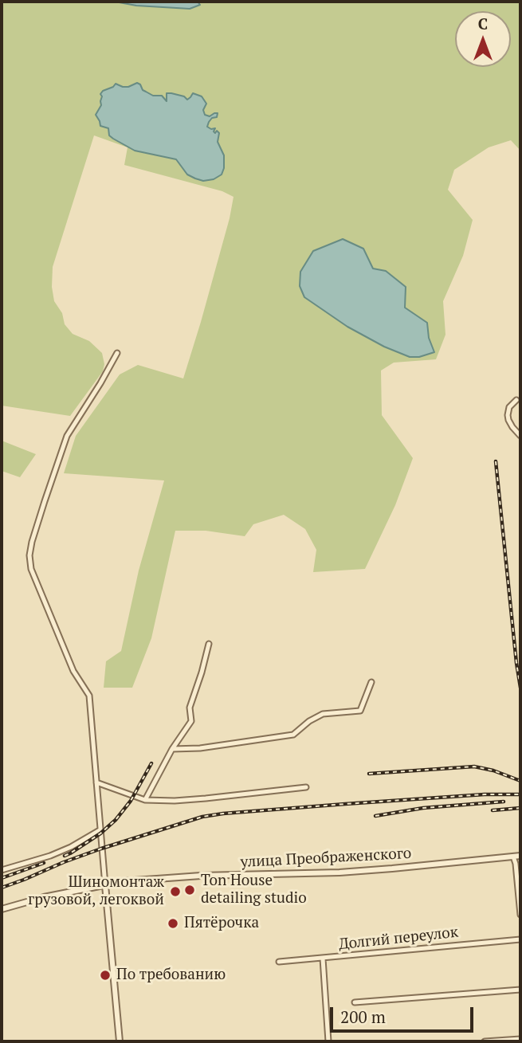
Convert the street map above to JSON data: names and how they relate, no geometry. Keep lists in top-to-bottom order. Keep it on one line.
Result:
{"streets":{"street":["улица Преображенского","Долгий переулок"]},"places":["Ton House detailing studio","Шиномонтаж грузовой, легоквой","Пятёрочка","По требованию"],"scale_bar":"200 m","north":"top"}
